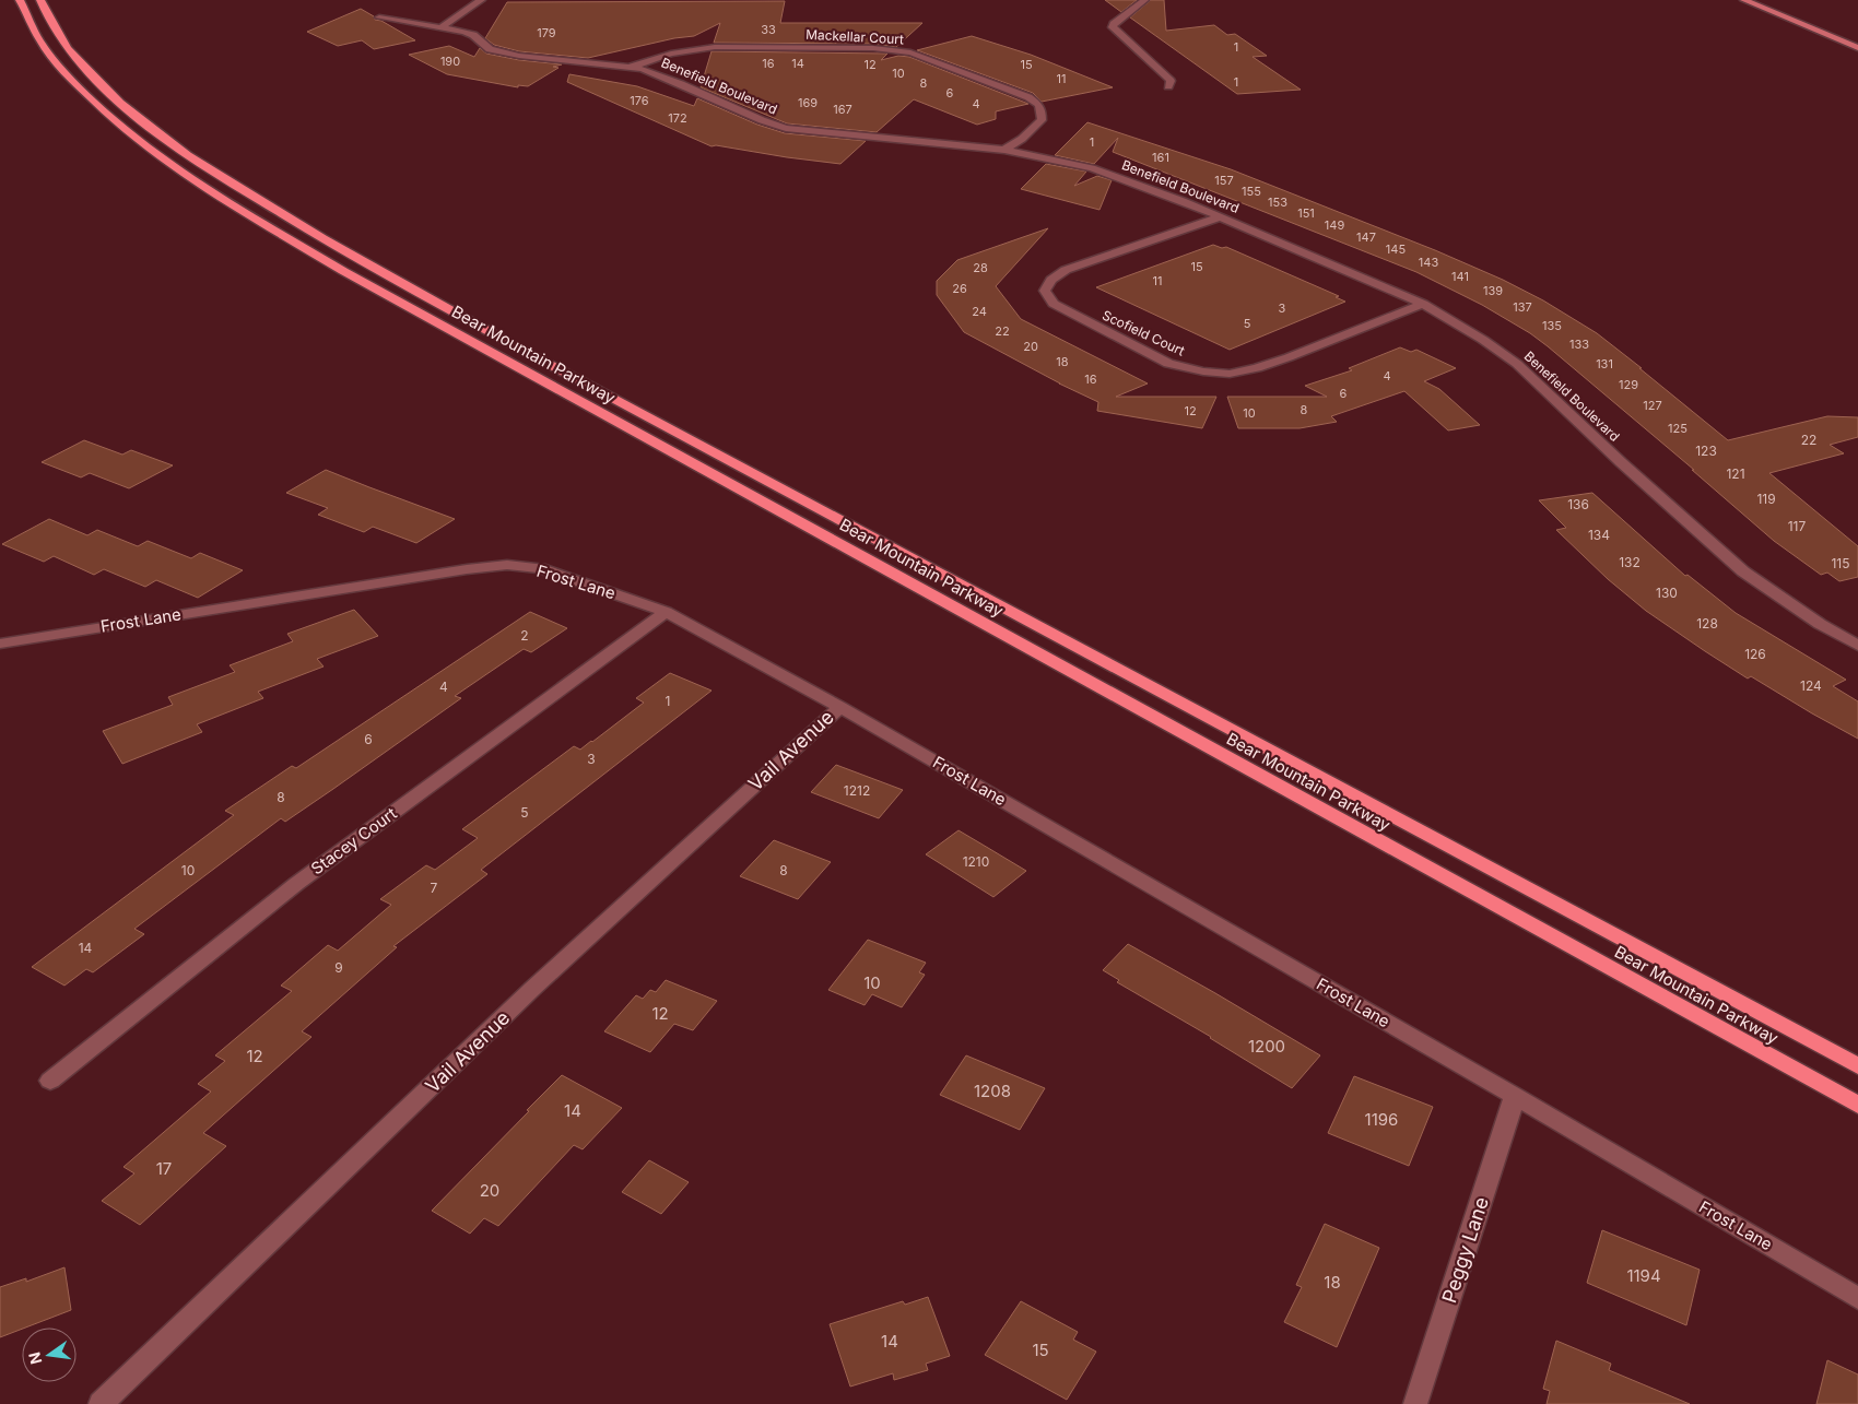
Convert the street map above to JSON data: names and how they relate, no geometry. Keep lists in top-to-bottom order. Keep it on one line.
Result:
{"streets":{"highway":["Bear Mountain Parkway"],"street":["Mackellar Court","Benefield Boulevard","Scofield Court","Frost Lane","Vail Avenue","Stacey Court","Peggy Lane"]},"crossings":[["Mackellar Court","Benefield Boulevard"],["Benefield Boulevard","Scofield Court"],["Frost Lane","Vail Avenue"],["Frost Lane","Stacey Court"],["Frost Lane","Peggy Lane"]],"house_numbers":["33","179","1","190","16","14","12","15","10","11","1","8","6","176","169","4","167","172","1","161","157","155","153","151","149","147","145","143","15","28","141","11","26","139","137","3","24","5","135","22","133","20","18","131","4","16","129","6","127","8","12","10","125","22","123","121","119","136","117","134","132","115","130","128","2","126","124","4","1","6","3","1212","8","5","1210","10","8","7","14","9","10","12","1200","12","1208","14","1196","17","20","1194","18","14","15"],"north":"left"}
